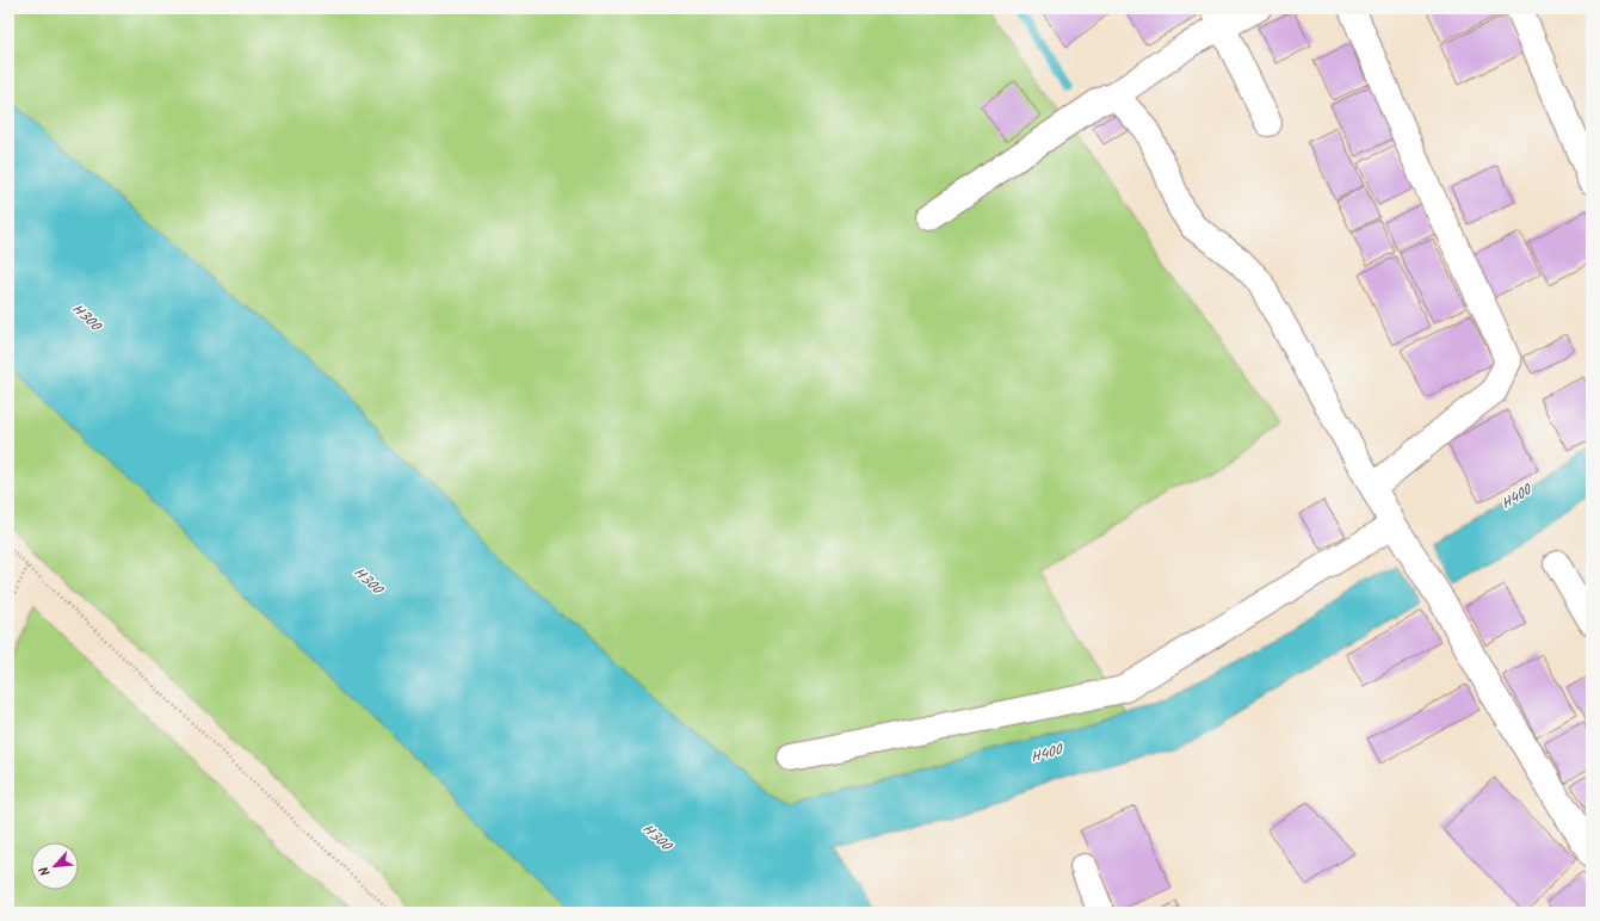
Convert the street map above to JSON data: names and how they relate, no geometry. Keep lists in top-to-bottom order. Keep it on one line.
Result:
{"water":["H300","H400"],"north":"bottom left"}
